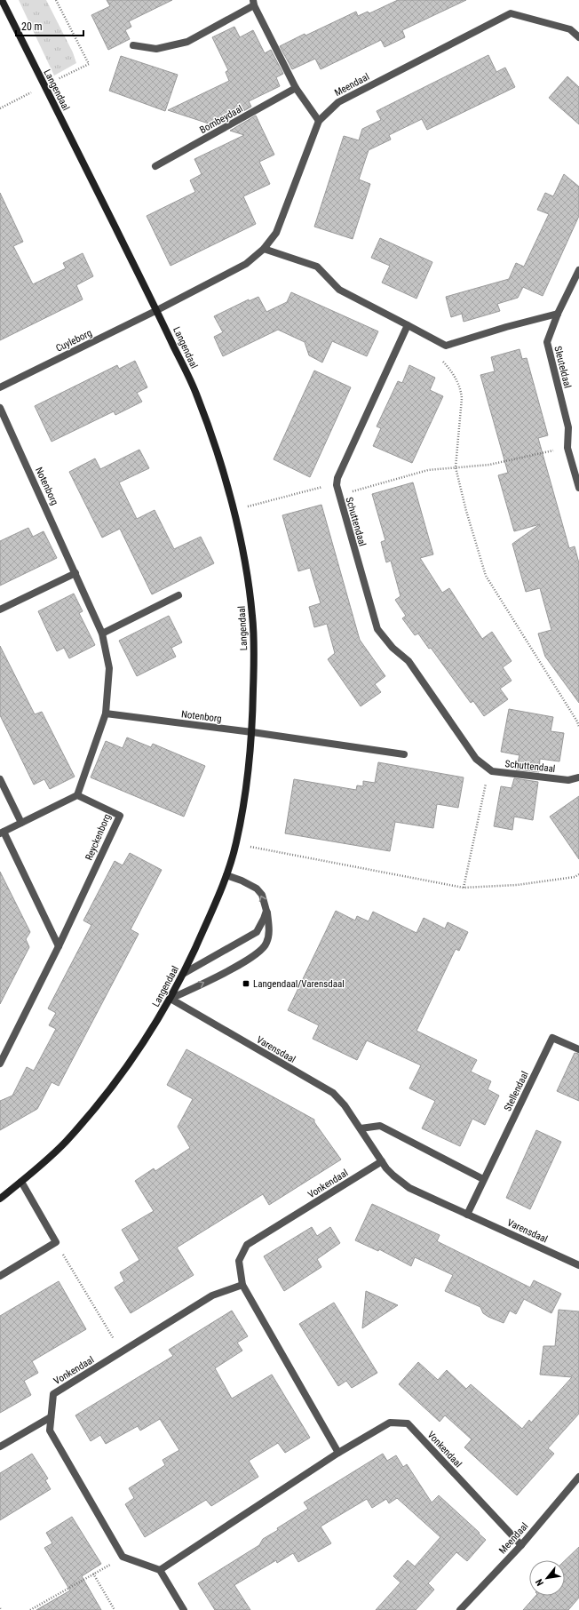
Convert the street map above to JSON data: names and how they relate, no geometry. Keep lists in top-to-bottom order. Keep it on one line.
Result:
{"streets":{"street":["Meendaal","Langendaal","Bombeydaal","Cuyleborg","Sleuteldaal","Notenborg","Schuttendaal","Reyckenborg","Varensdaal","Stellendaal","Vonkendaal"]},"crossings":[["Meendaal","Langendaal"],["Meendaal","Cuyleborg"],["Meendaal","Vonkendaal"],["Langendaal","Cuyleborg"],["Langendaal","Notenborg"],["Langendaal","Varensdaal"],["Notenborg","Reyckenborg"],["Varensdaal","Vonkendaal"]],"places":{"transit":["Langendaal/Varensdaal"]},"scale_bar":"20 m","north":"bottom left"}
